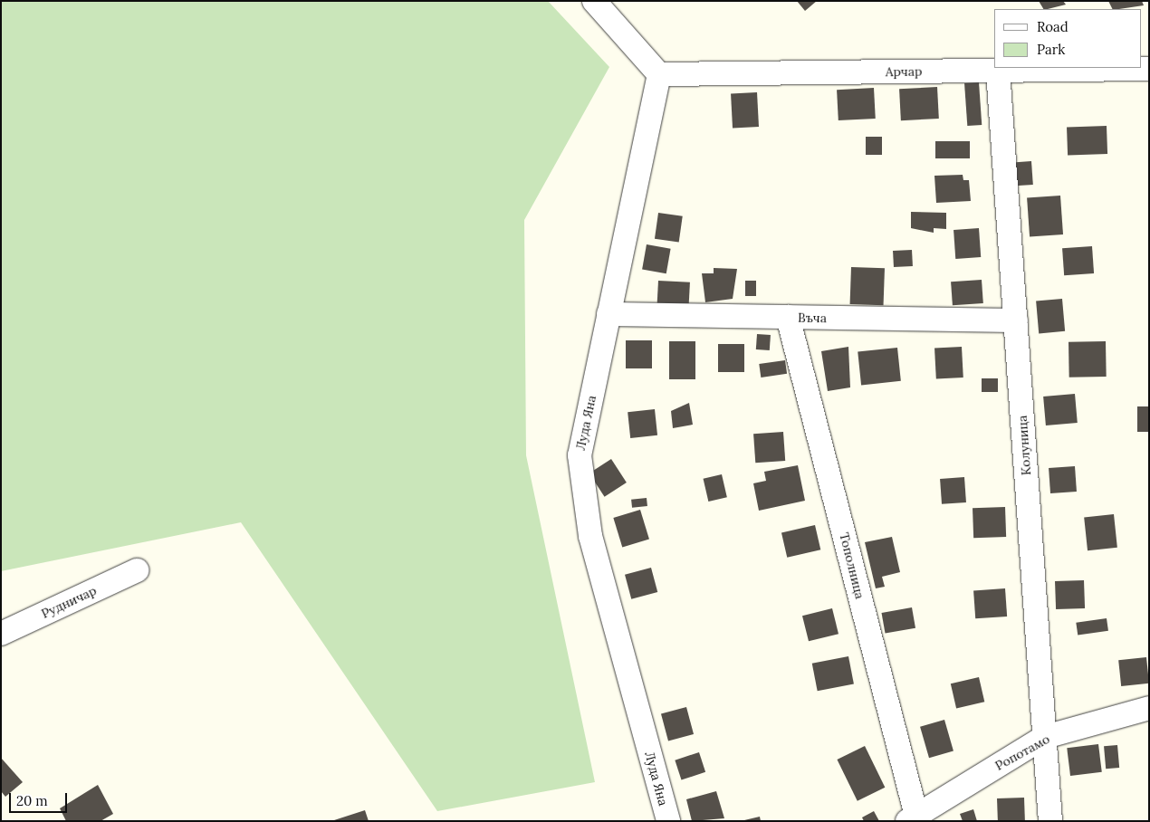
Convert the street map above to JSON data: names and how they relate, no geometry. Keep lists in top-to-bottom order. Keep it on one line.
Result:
{"streets":{"street":["Арчар","Въча","Луда Яна","Колуница","Тополница","Рудничар","Ропотамо"]},"crossings":[["Арчар","Луда Яна"],["Арчар","Колуница"],["Въча","Луда Яна"],["Въча","Колуница"],["Въча","Тополница"],["Колуница","Ропотамо"],["Тополница","Ропотамо"]],"legend":["Road","Park"],"scale_bar":"20 m"}
